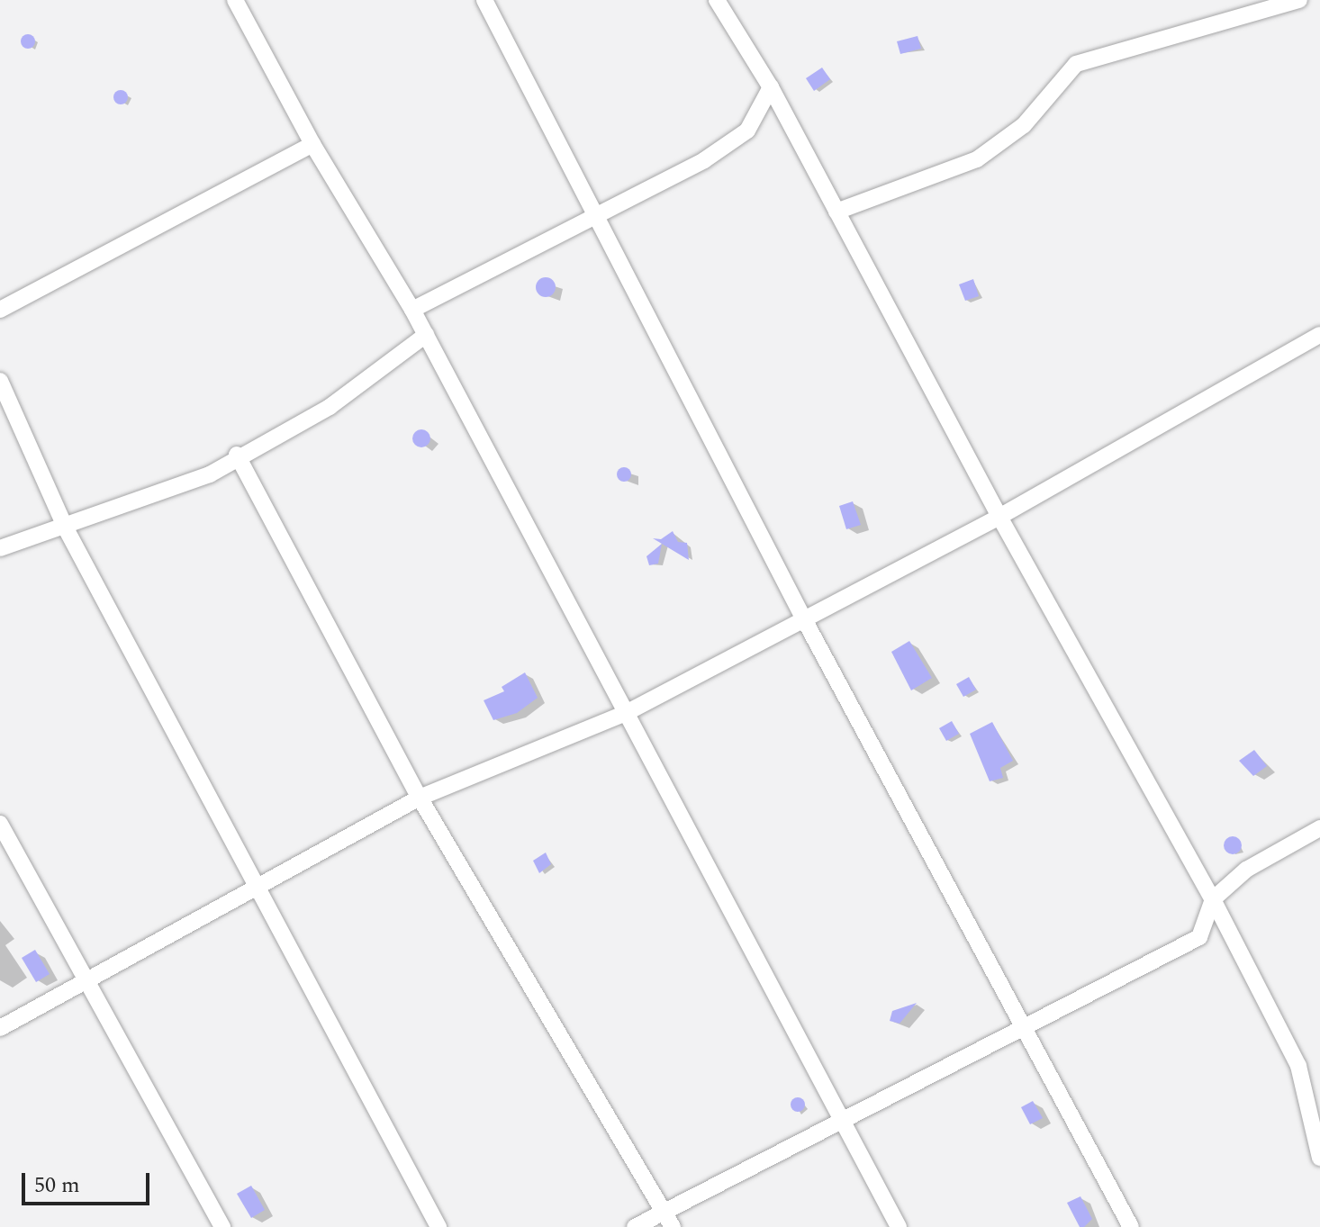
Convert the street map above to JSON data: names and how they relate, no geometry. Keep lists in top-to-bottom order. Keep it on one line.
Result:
{"scale_bar":"50 m"}
